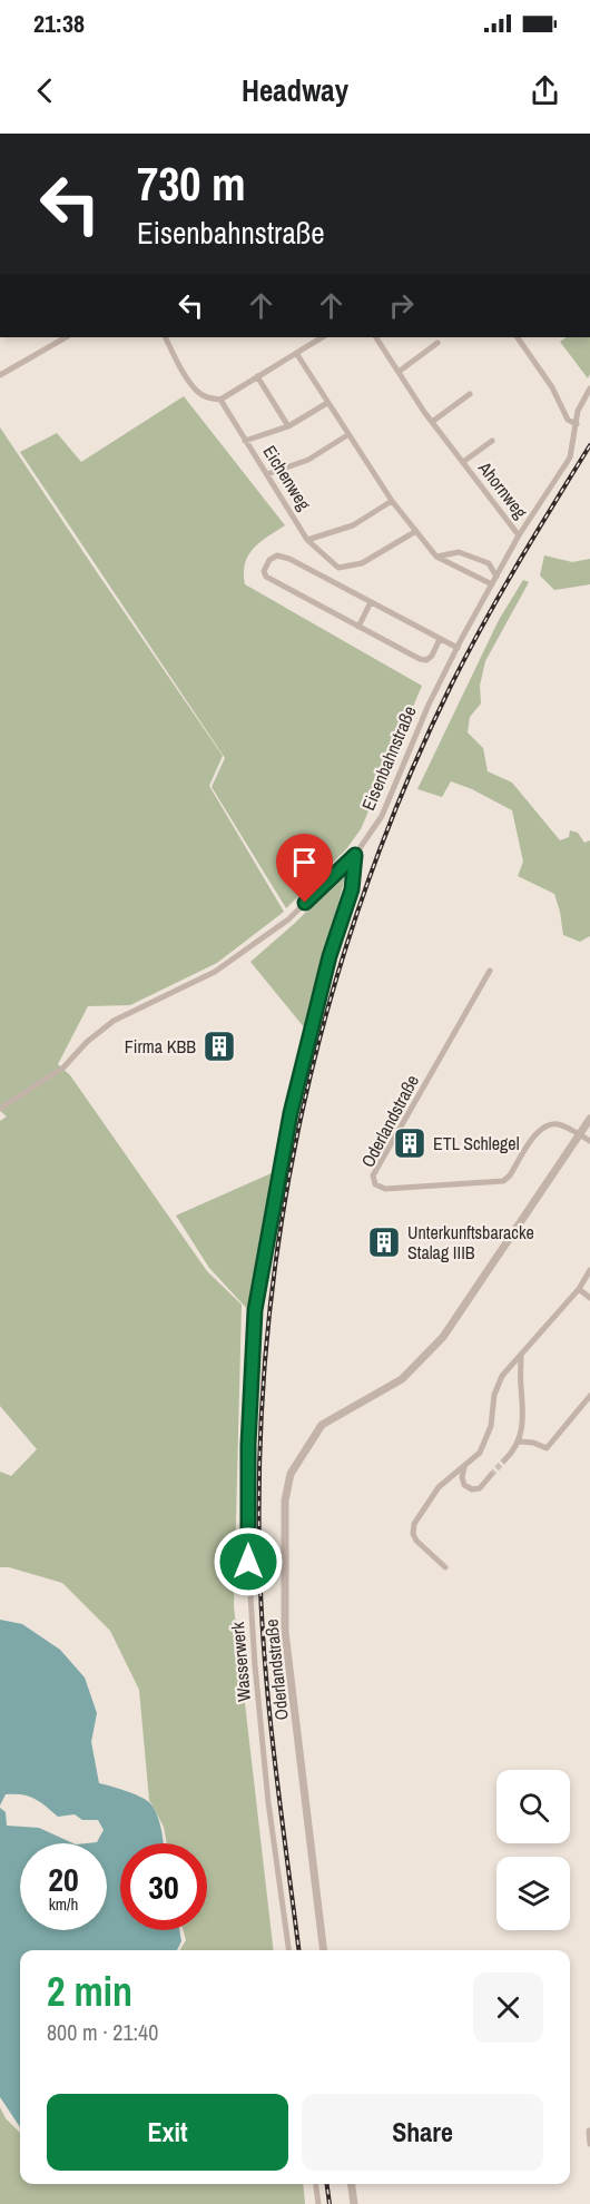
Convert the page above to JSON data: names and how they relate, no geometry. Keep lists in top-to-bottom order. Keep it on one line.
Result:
{"streets":{"street":["Eichenweg","Ahornweg","Eisenbahnstraße","Oderlandstraße","Wasserwerk"]},"crossings":[["Ahornweg","Eisenbahnstraße"],["Eisenbahnstraße","Wasserwerk"]],"places":{"building":["Firma KBB","ETL Schlegel","Unterkunftsbaracke Stalag IIIB"]},"page":{"status":"21:38","header":"Headway","turn":["730 m","Eisenbahnstraße"],"speed":"20 km/h","limit":"30","heading":["2 min","800 m · 21:40"],"buttons":["Exit","Share"]}}
